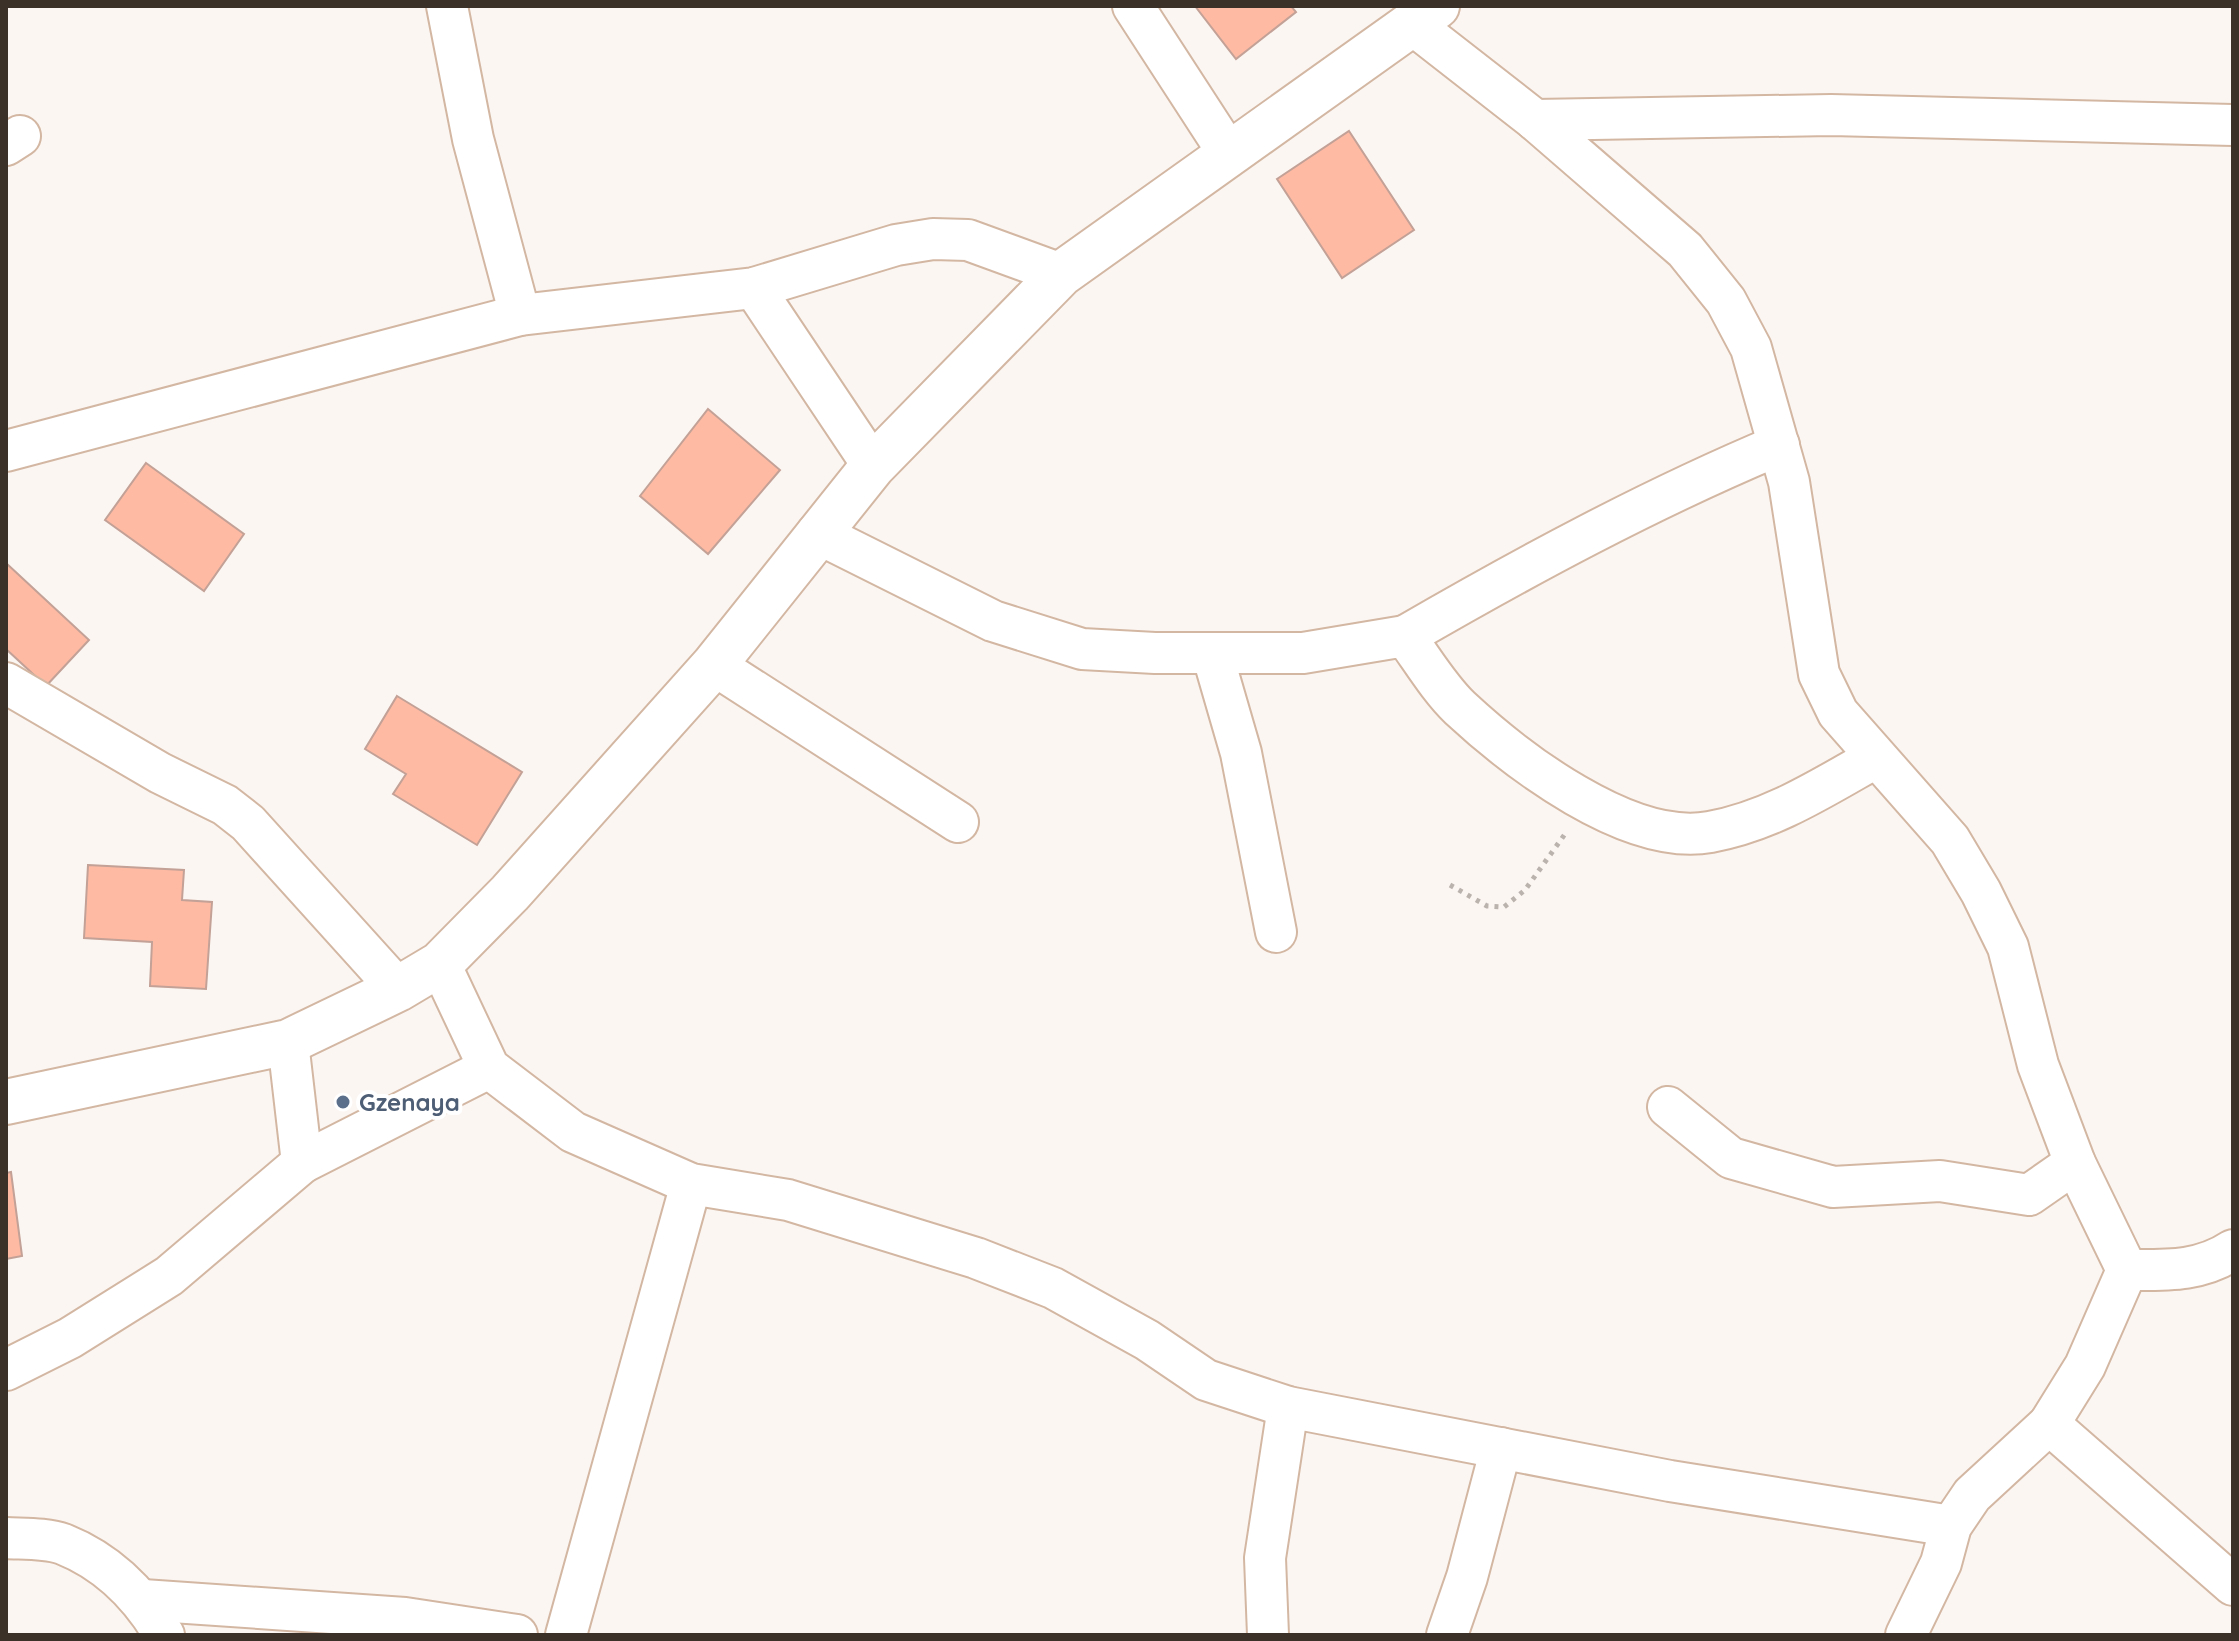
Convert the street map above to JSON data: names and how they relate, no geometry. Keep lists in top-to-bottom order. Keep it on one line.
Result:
{"places":["Gzenaya"]}
